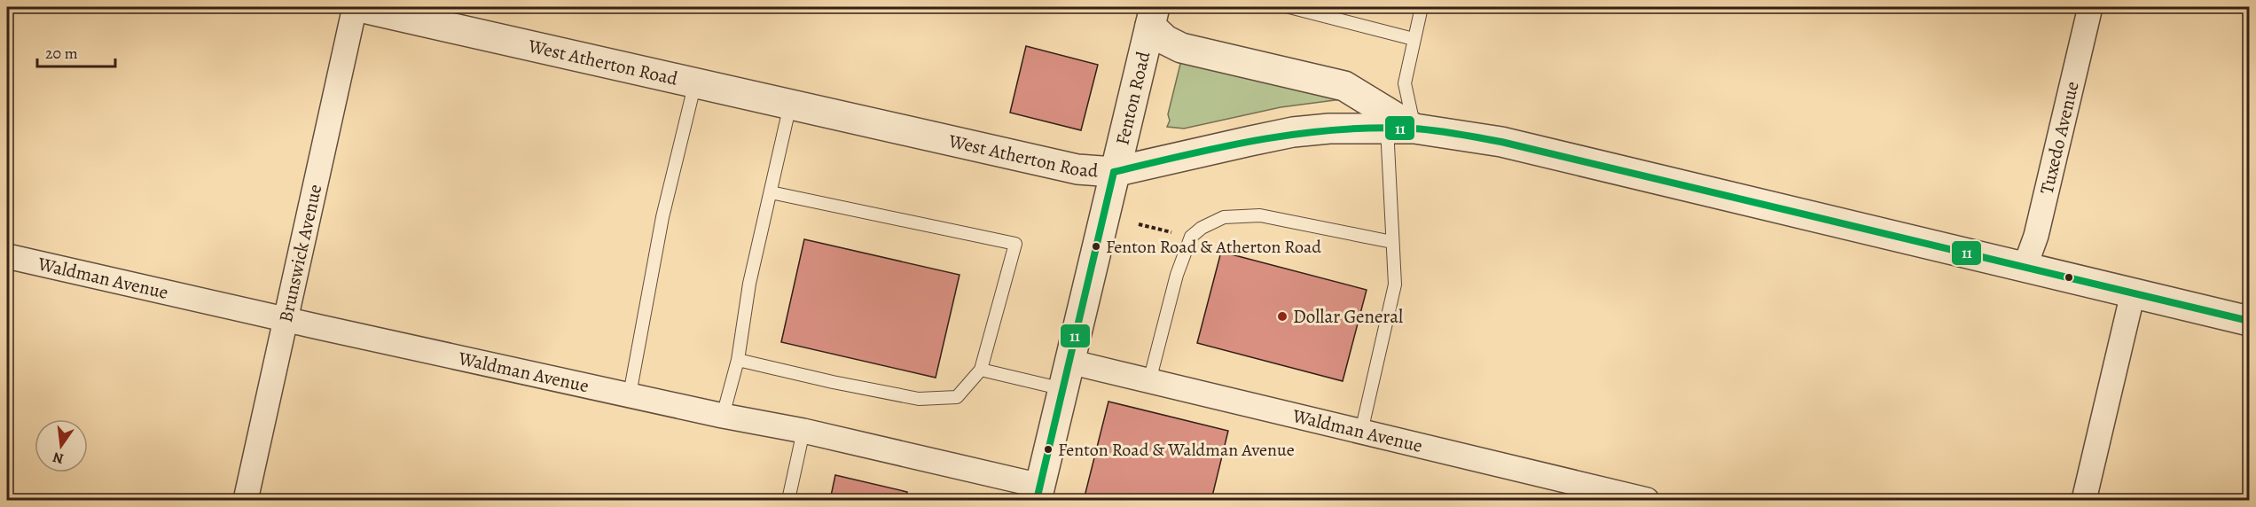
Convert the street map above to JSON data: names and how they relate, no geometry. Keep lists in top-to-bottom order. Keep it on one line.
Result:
{"streets":{"street":["West Atherton Road","Fenton Road","Tuxedo Avenue","Brunswick Avenue","Waldman Avenue"]},"crossings":[["West Atherton Road","Fenton Road"],["West Atherton Road","Tuxedo Avenue"],["Fenton Road","Waldman Avenue"],["Brunswick Avenue","Waldman Avenue"]],"places":["Fenton Road & Atherton Road","Dollar General","Fenton Road & Waldman Avenue"],"lines":["transit line 11"],"scale_bar":"20 m","north":"bottom"}
